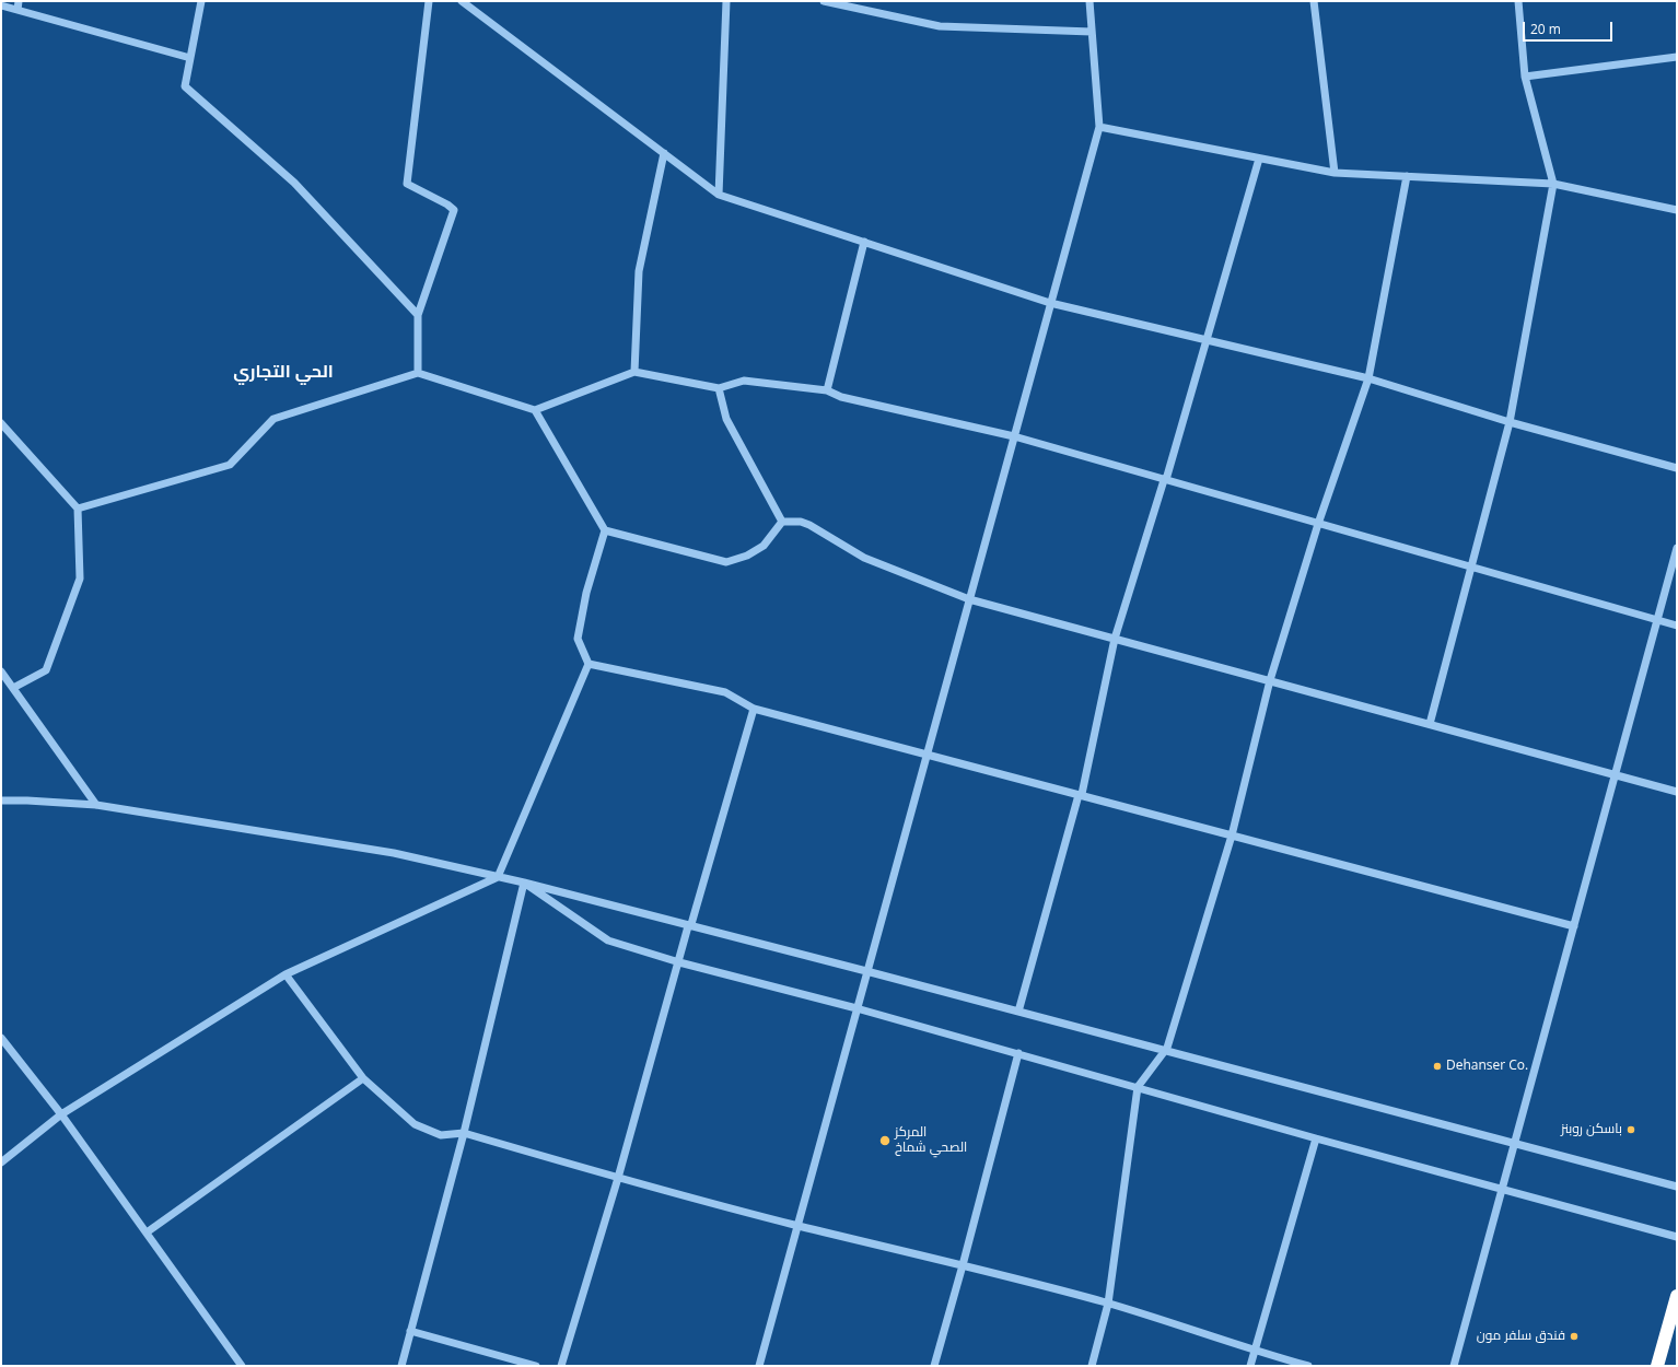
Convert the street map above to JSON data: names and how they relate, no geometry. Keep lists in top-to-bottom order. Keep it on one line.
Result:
{"districts":["الحي التجاري"],"places":["Dehanser Co.","باسكن روبنز","المركز الصحي شماخ","فندق سلفر مون"],"scale_bar":"20 m"}
